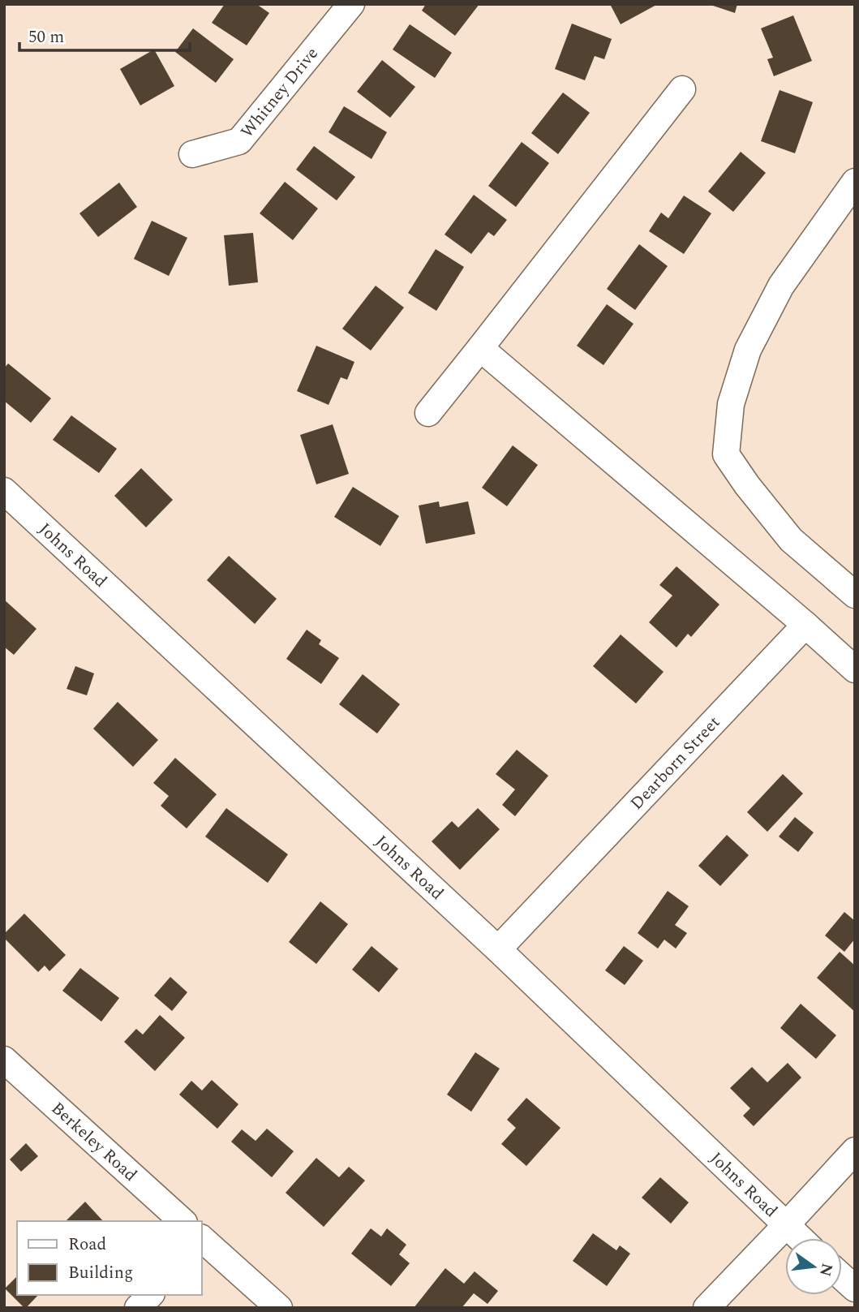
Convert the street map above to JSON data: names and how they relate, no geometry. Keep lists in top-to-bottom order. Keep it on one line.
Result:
{"streets":{"street":["Whitney Drive","Johns Road","Dearborn Street","Berkeley Road"]},"crossings":[["Johns Road","Dearborn Street"]],"legend":["Road","Building"],"scale_bar":"50 m","north":"right"}
